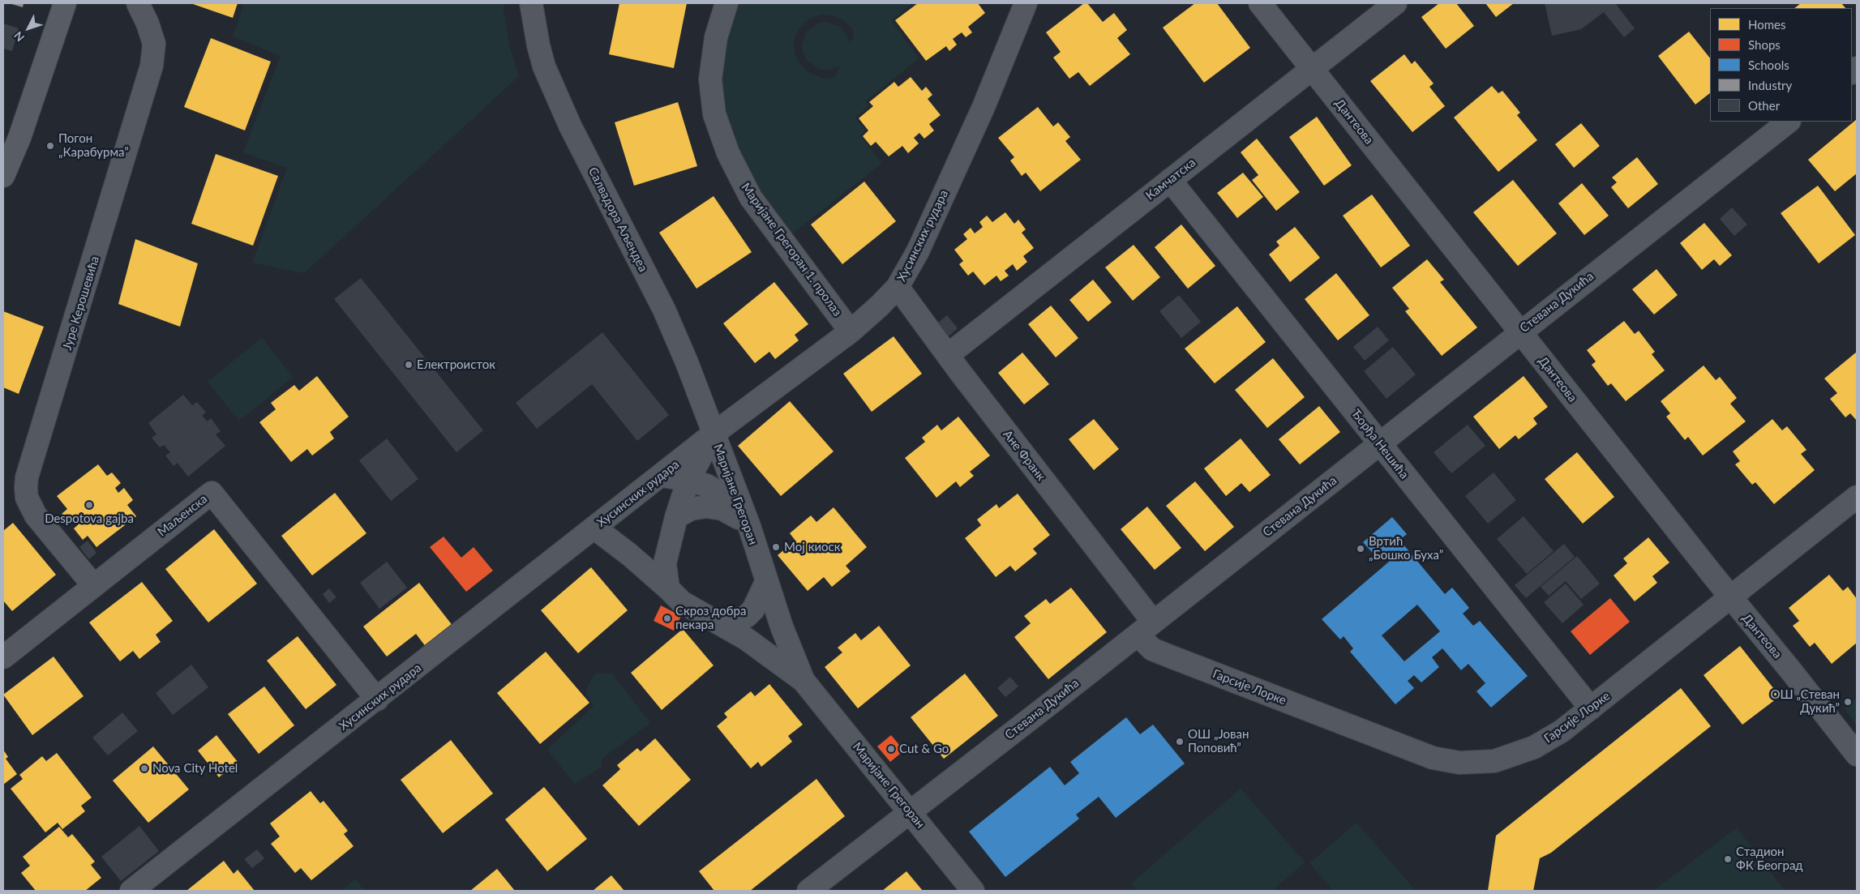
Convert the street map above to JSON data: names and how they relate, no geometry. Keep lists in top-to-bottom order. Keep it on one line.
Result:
{"streets":{"street":["Дантеова","Камчатска","Салвадора Аљендеа","Хусинских рудара","Маријане Грегоран 1. пролаз","Стевана Дукића","Јуре Керошевића","Ђорђа Нешића","Ане Франк","Маријане Грегоран","Маљенска","Гарсије Лорке"]},"crossings":[["Дантеова","Камчатска"],["Дантеова","Стевана Дукића"],["Дантеова","Гарсије Лорке"],["Камчатска","Ђорђа Нешића"],["Камчатска","Ане Франк"],["Салвадора Аљендеа","Хусинских рудара"],["Салвадора Аљендеа","Маријане Грегоран"],["Хусинских рудара","Маријане Грегоран 1. пролаз"],["Хусинских рудара","Ане Франк"],["Хусинских рудара","Маријане Грегоран"],["Хусинских рудара","Маљенска"],["Стевана Дукића","Ђорђа Нешића"],["Стевана Дукића","Ане Франк"],["Стевана Дукића","Маријане Грегоран"],["Стевана Дукића","Гарсије Лорке"],["Јуре Керошевића","Маљенска"],["Ђорђа Нешића","Гарсије Лорке"],["Ане Франк","Гарсије Лорке"]],"places":["Погон „Карабурма”","Електроисток","Despotova gajba","Мој киоск","Вртић „Бошко Буха”","Скроз добра пекара","ОШ „Стеван Дукић”","ОШ „Јован Поповић”","Cut & Go","Nova City Hotel","Стадион ФК Београд"],"legend":["Homes","Shops","Schools","Industry","Other"],"north":"bottom left"}
